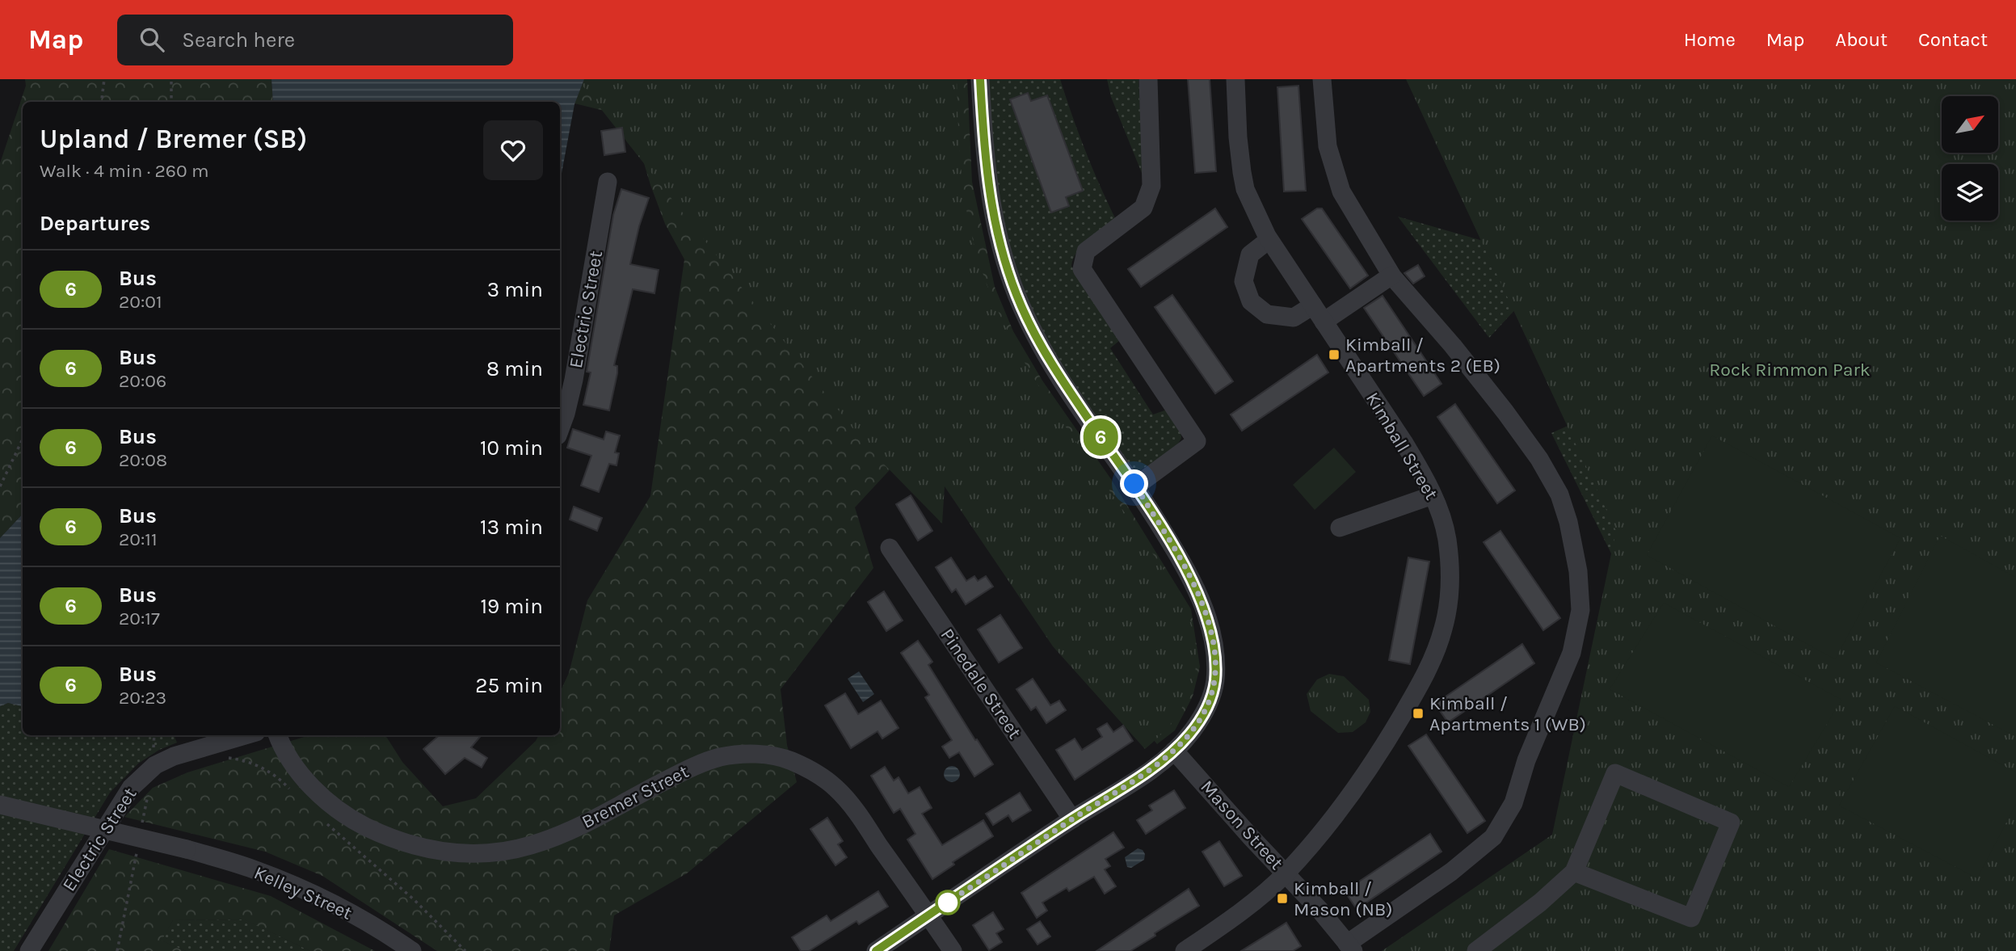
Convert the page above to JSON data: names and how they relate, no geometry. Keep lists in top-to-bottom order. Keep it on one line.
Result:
{"streets":{"street":["Electric Street","Kimball Street","Pinedale Street","Bremer Street","Mason Street","Kelley Street"]},"crossings":[["Kimball Street","Mason Street"]],"parks":["Rock Rimmon Park"],"places":{"transit":["Kimball / Apartments 2 (EB)","Kimball / Apartments 1 (WB)","Kimball / Mason (NB)"]},"lines":["bus line 6"],"north":"top right","page":{"header":"Map","search":"Search here","nav":["Home","Map","About","Contact"],"on_map":"6","heading":[["Upland / Bremer (SB)","Walk · 4 min · 260 m"],"Departures"],"list":[{"mark":"6","name":"Bus","note":"20:01","value":"3 min"},{"mark":"6","name":"Bus","note":"20:06","value":"8 min"},{"mark":"6","name":"Bus","note":"20:08","value":"10 min"},{"mark":"6","name":"Bus","note":"20:11","value":"13 min"},{"mark":"6","name":"Bus","note":"20:17","value":"19 min"},{"mark":"6","name":"Bus","note":"20:23","value":"25 min"}]}}
